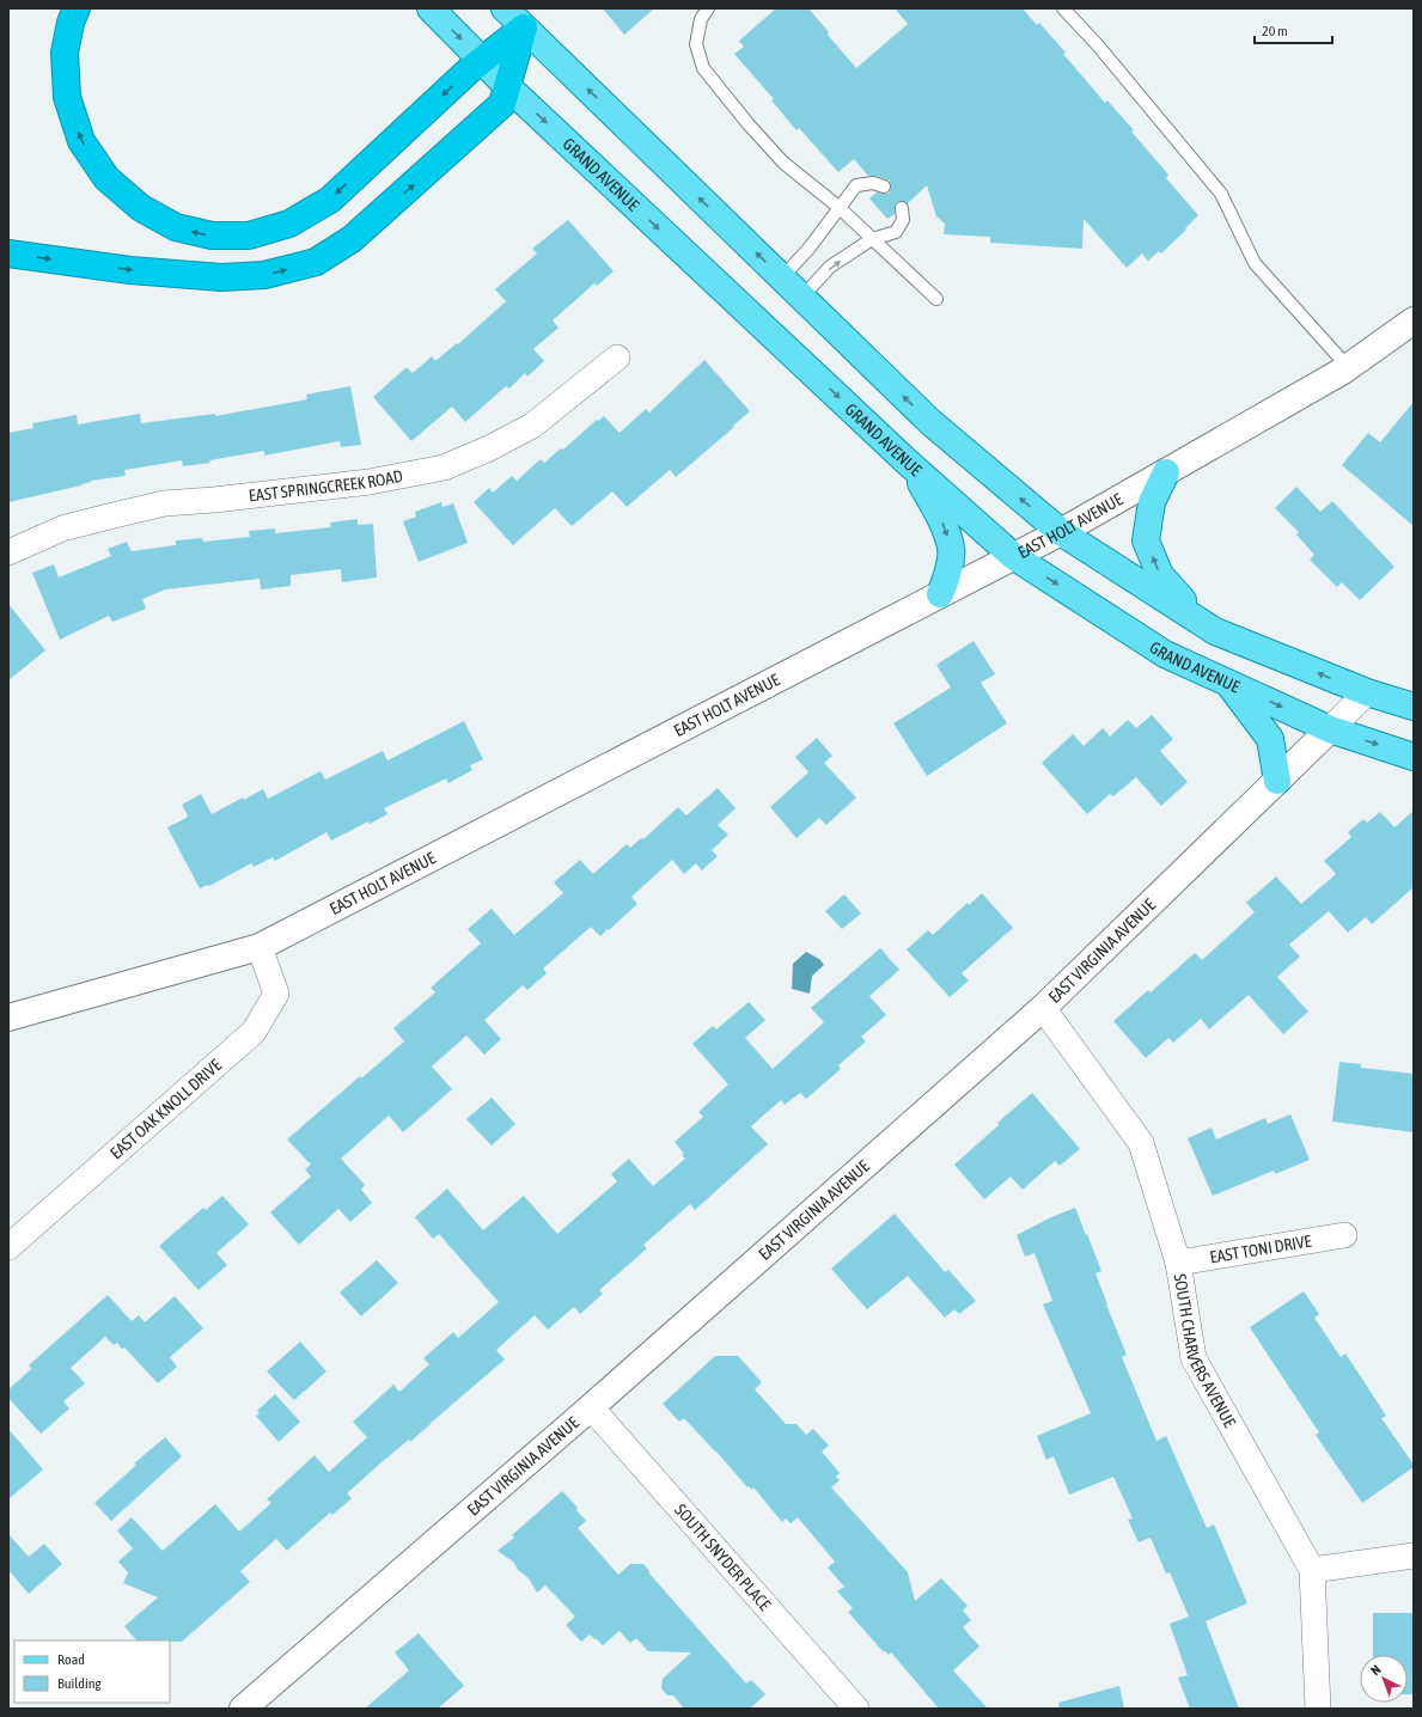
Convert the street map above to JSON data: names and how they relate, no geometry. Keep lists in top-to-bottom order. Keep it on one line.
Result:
{"streets":{"main road":["GRAND AVENUE"],"street":["EAST SPRINGCREEK ROAD","EAST HOLT AVENUE","EAST VIRGINIA AVENUE","EAST OAK KNOLL DRIVE","EAST TONI DRIVE","SOUTH CHARVERS AVENUE","SOUTH SNYDER PLACE"]},"crossings":[["GRAND AVENUE","EAST HOLT AVENUE"],["GRAND AVENUE","EAST VIRGINIA AVENUE"],["EAST HOLT AVENUE","EAST OAK KNOLL DRIVE"],["EAST VIRGINIA AVENUE","SOUTH CHARVERS AVENUE"],["EAST VIRGINIA AVENUE","SOUTH SNYDER PLACE"],["EAST TONI DRIVE","SOUTH CHARVERS AVENUE"]],"legend":["Road","Building"],"scale_bar":"20 m","north":"top left"}
